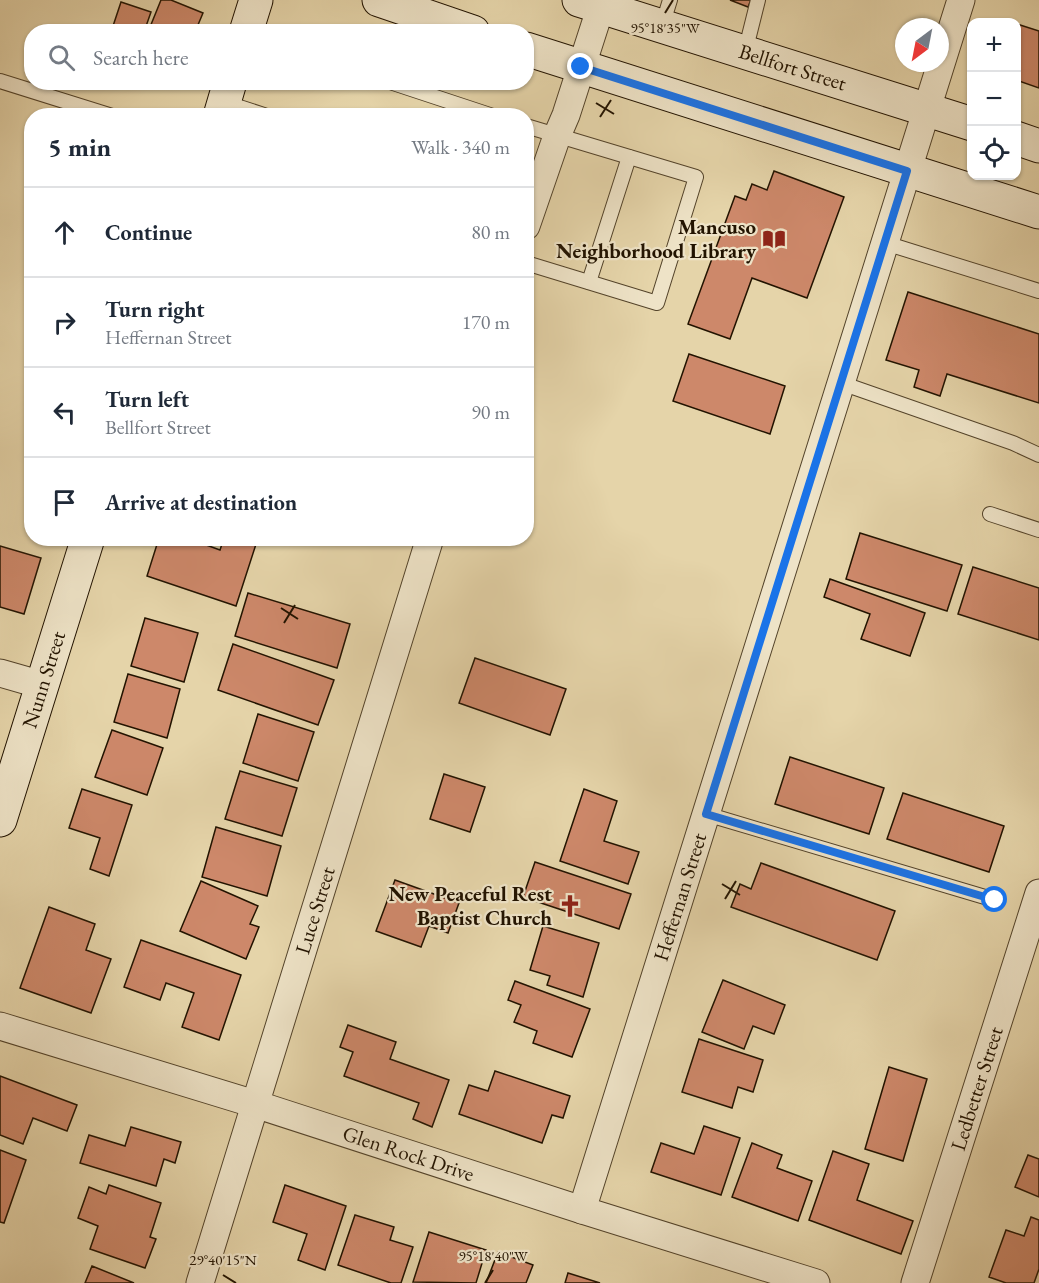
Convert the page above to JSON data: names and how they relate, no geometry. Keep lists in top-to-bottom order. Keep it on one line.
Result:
{"streets":{"main road":["Bellfort Street","Nunn Street"],"street":["Heffernan Street","Luce Street","Ledbetter Street","Glen Rock Drive"]},"crossings":[["Bellfort Street","Heffernan Street"],["Heffernan Street","Glen Rock Drive"],["Luce Street","Glen Rock Drive"]],"places":{"library":["Mancuso Neighborhood Library"],"church":["New Peaceful Rest Baptist Church"]},"north":"bottom left","page":{"map_buttons":["+","−"],"search":"Search here","heading":["5 min","Walk · 340 m"],"list":[["Continue","80 m"],["Turn right","Heffernan Street","170 m"],["Turn left","Bellfort Street","90 m"],"Arrive at destination"]},"coordinates":["95°18'35\"W","95°18'40\"W","29°40'15\"N"]}
